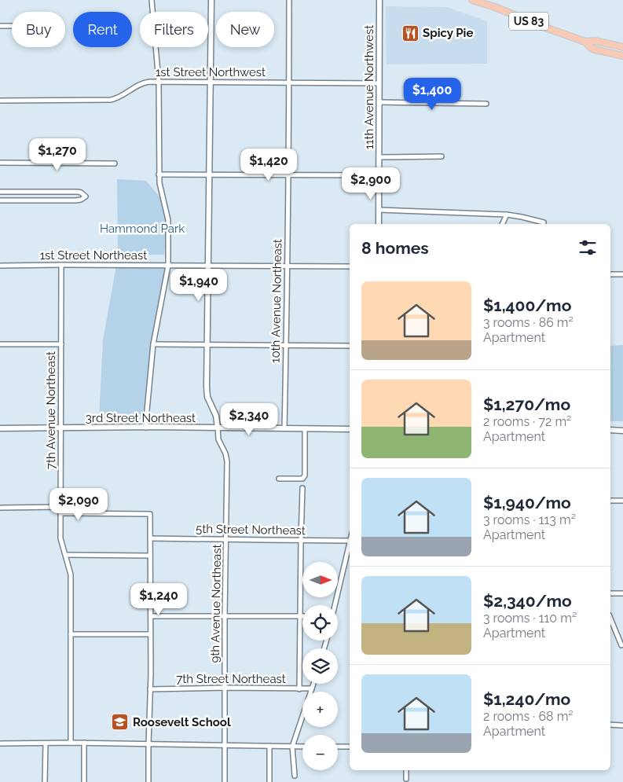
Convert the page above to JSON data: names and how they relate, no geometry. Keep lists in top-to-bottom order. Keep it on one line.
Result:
{"streets":{"main road":["US 83"],"street":["1st Street Northwest","11th Avenue Northwest","1st Street Northeast","10th Avenue Northeast","7th Avenue Northeast","3rd Street Northeast","5th Street Northeast","9th Avenue Northeast","7th Street Northeast"]},"crossings":[["1st Street Northwest","11th Avenue Northwest"],["1st Street Northwest","10th Avenue Northeast"],["1st Street Northeast","10th Avenue Northeast"],["1st Street Northeast","7th Avenue Northeast"],["10th Avenue Northeast","3rd Street Northeast"],["7th Avenue Northeast","3rd Street Northeast"],["3rd Street Northeast","9th Avenue Northeast"],["5th Street Northeast","9th Avenue Northeast"],["9th Avenue Northeast","7th Street Northeast"]],"parks":["Hammond Park"],"places":{"restaurant":["Spicy Pie"],"school or university":["Roosevelt School"]},"north":"right","page":{"chip":["Buy","Rent","Filters","New"],"price":["$1,400","$1,270","$1,420","$2,900","$1,940","$2,340","$2,090","$1,240"],"heading":"8 homes","list":[{"name":"$1,400/mo","note":"3 rooms · 86 m² · Apartment"},{"name":"$1,270/mo","note":"2 rooms · 72 m² · Apartment"},{"name":"$1,940/mo","note":"3 rooms · 113 m² · Apartment"},{"name":"$2,340/mo","note":"3 rooms · 110 m² · Apartment"},{"name":"$1,240/mo","note":"2 rooms · 68 m² · Apartment"}],"map_buttons":["+","−"]}}
